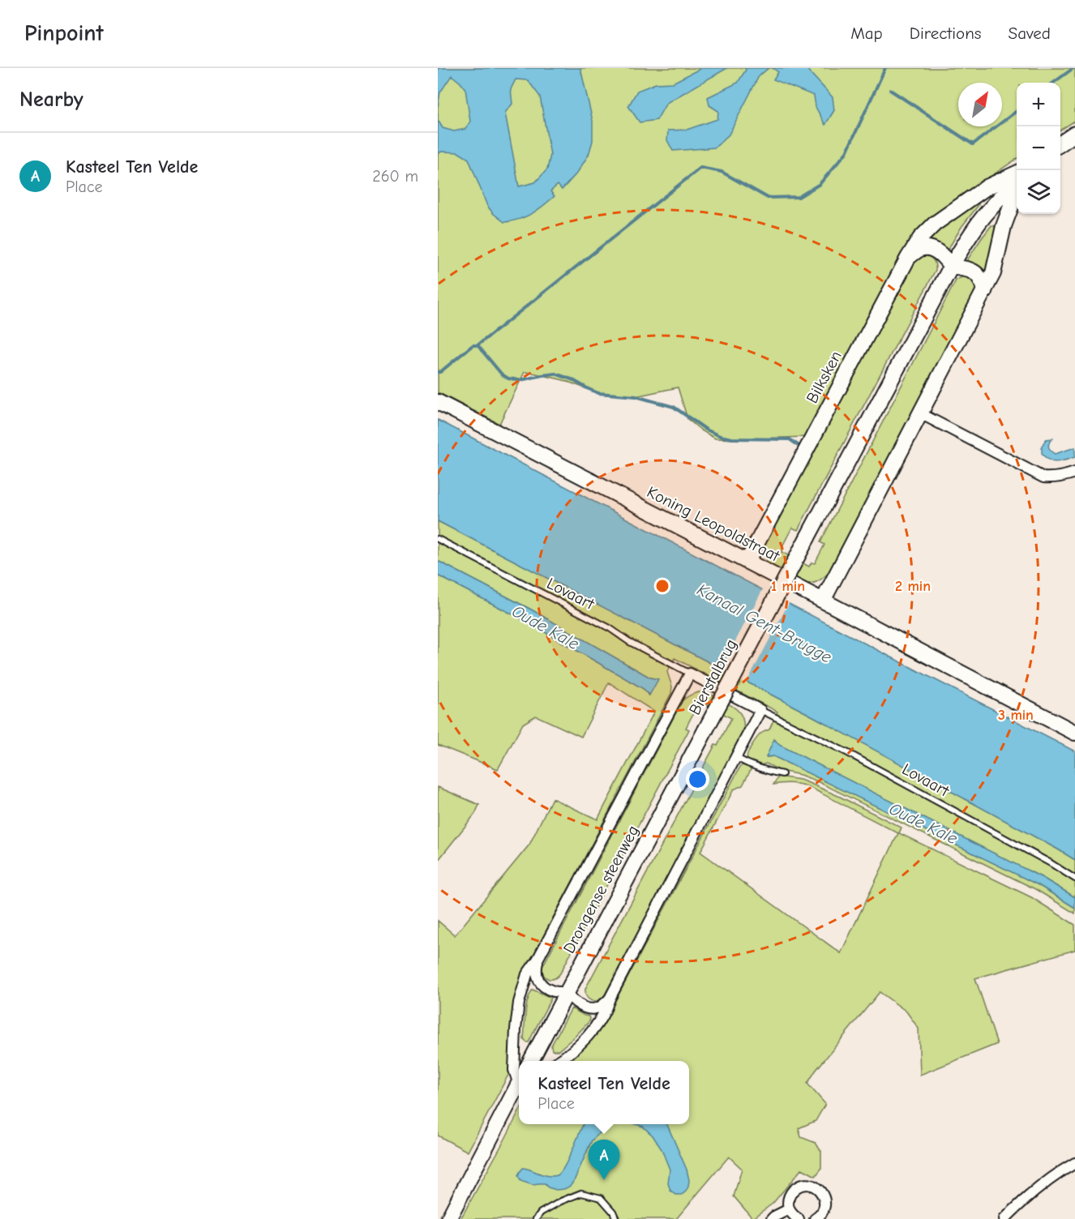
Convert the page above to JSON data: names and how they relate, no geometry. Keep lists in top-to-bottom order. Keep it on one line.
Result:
{"streets":{"street":["Bilksken","Koning Leopoldstraat","Bierstalbrug","Drongense steenweg"],"lane":["Lovaart"]},"crossings":[["Bilksken","Koning Leopoldstraat"],["Bierstalbrug","Drongense steenweg"]],"water":["Kanaal Gent-Brugge","Oude Kale"],"north":"top right","page":{"header":"Pinpoint","nav":["Map","Directions","Saved"],"heading":"Nearby","map_buttons":["+","−"],"list":[{"mark":"A","name":"Kasteel Ten Velde","note":"Place","value":"260 m"}],"popup":["Kasteel Ten Velde","Place"],"pins":"A"},"rings":["1 min","2 min","3 min"]}
